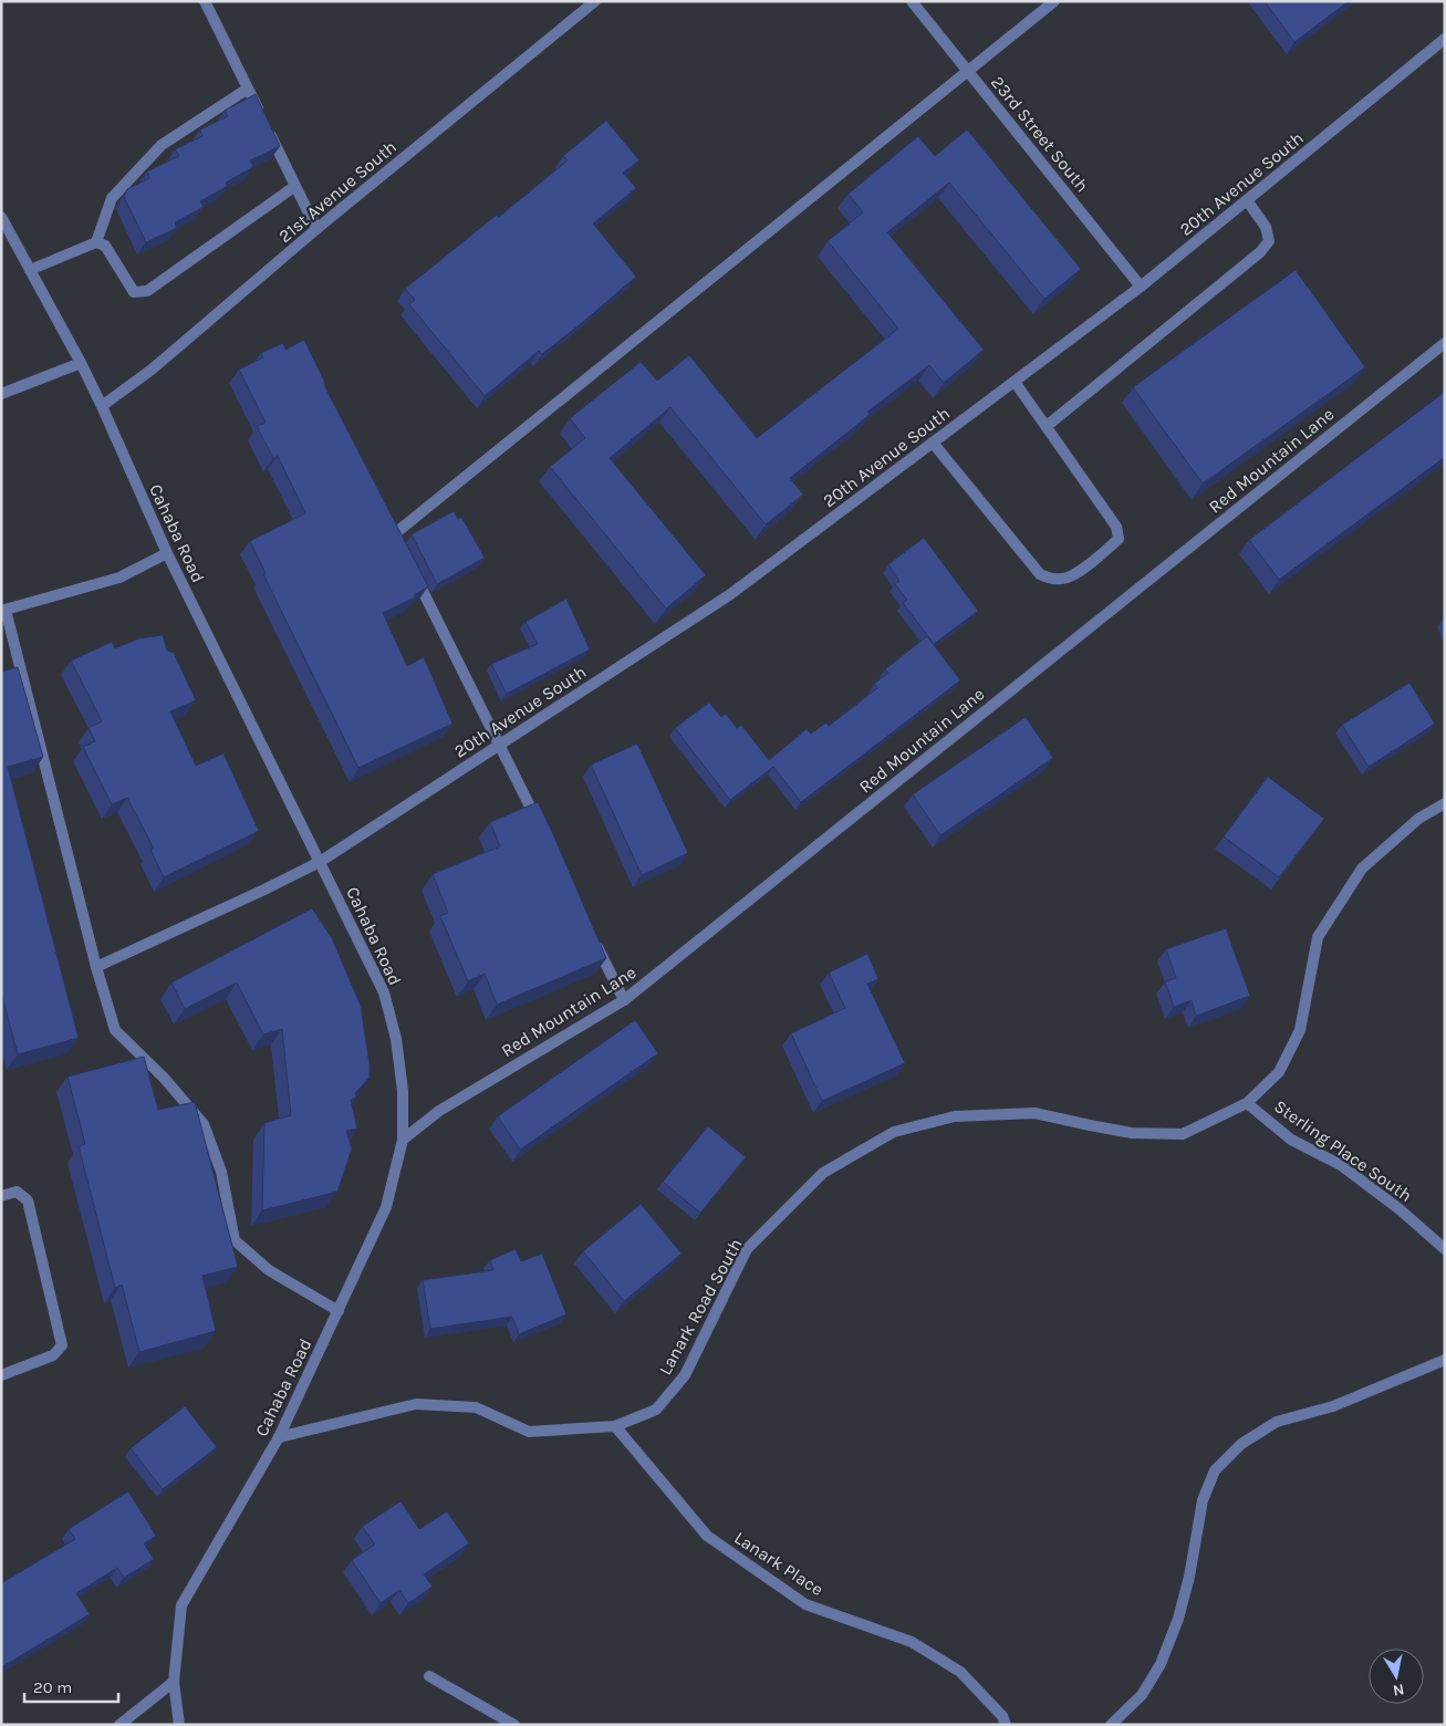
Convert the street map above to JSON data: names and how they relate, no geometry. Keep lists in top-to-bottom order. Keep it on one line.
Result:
{"streets":{"street":["23rd Street South","20th Avenue South","21st Avenue South","Red Mountain Lane","Cahaba Road","Sterling Place South","Lanark Road South","Lanark Place"]},"crossings":[["23rd Street South","20th Avenue South"],["20th Avenue South","Cahaba Road"],["21st Avenue South","Cahaba Road"],["Red Mountain Lane","Cahaba Road"],["Cahaba Road","Lanark Road South"],["Sterling Place South","Lanark Road South"],["Lanark Road South","Lanark Place"]],"scale_bar":"20 m","north":"bottom"}
